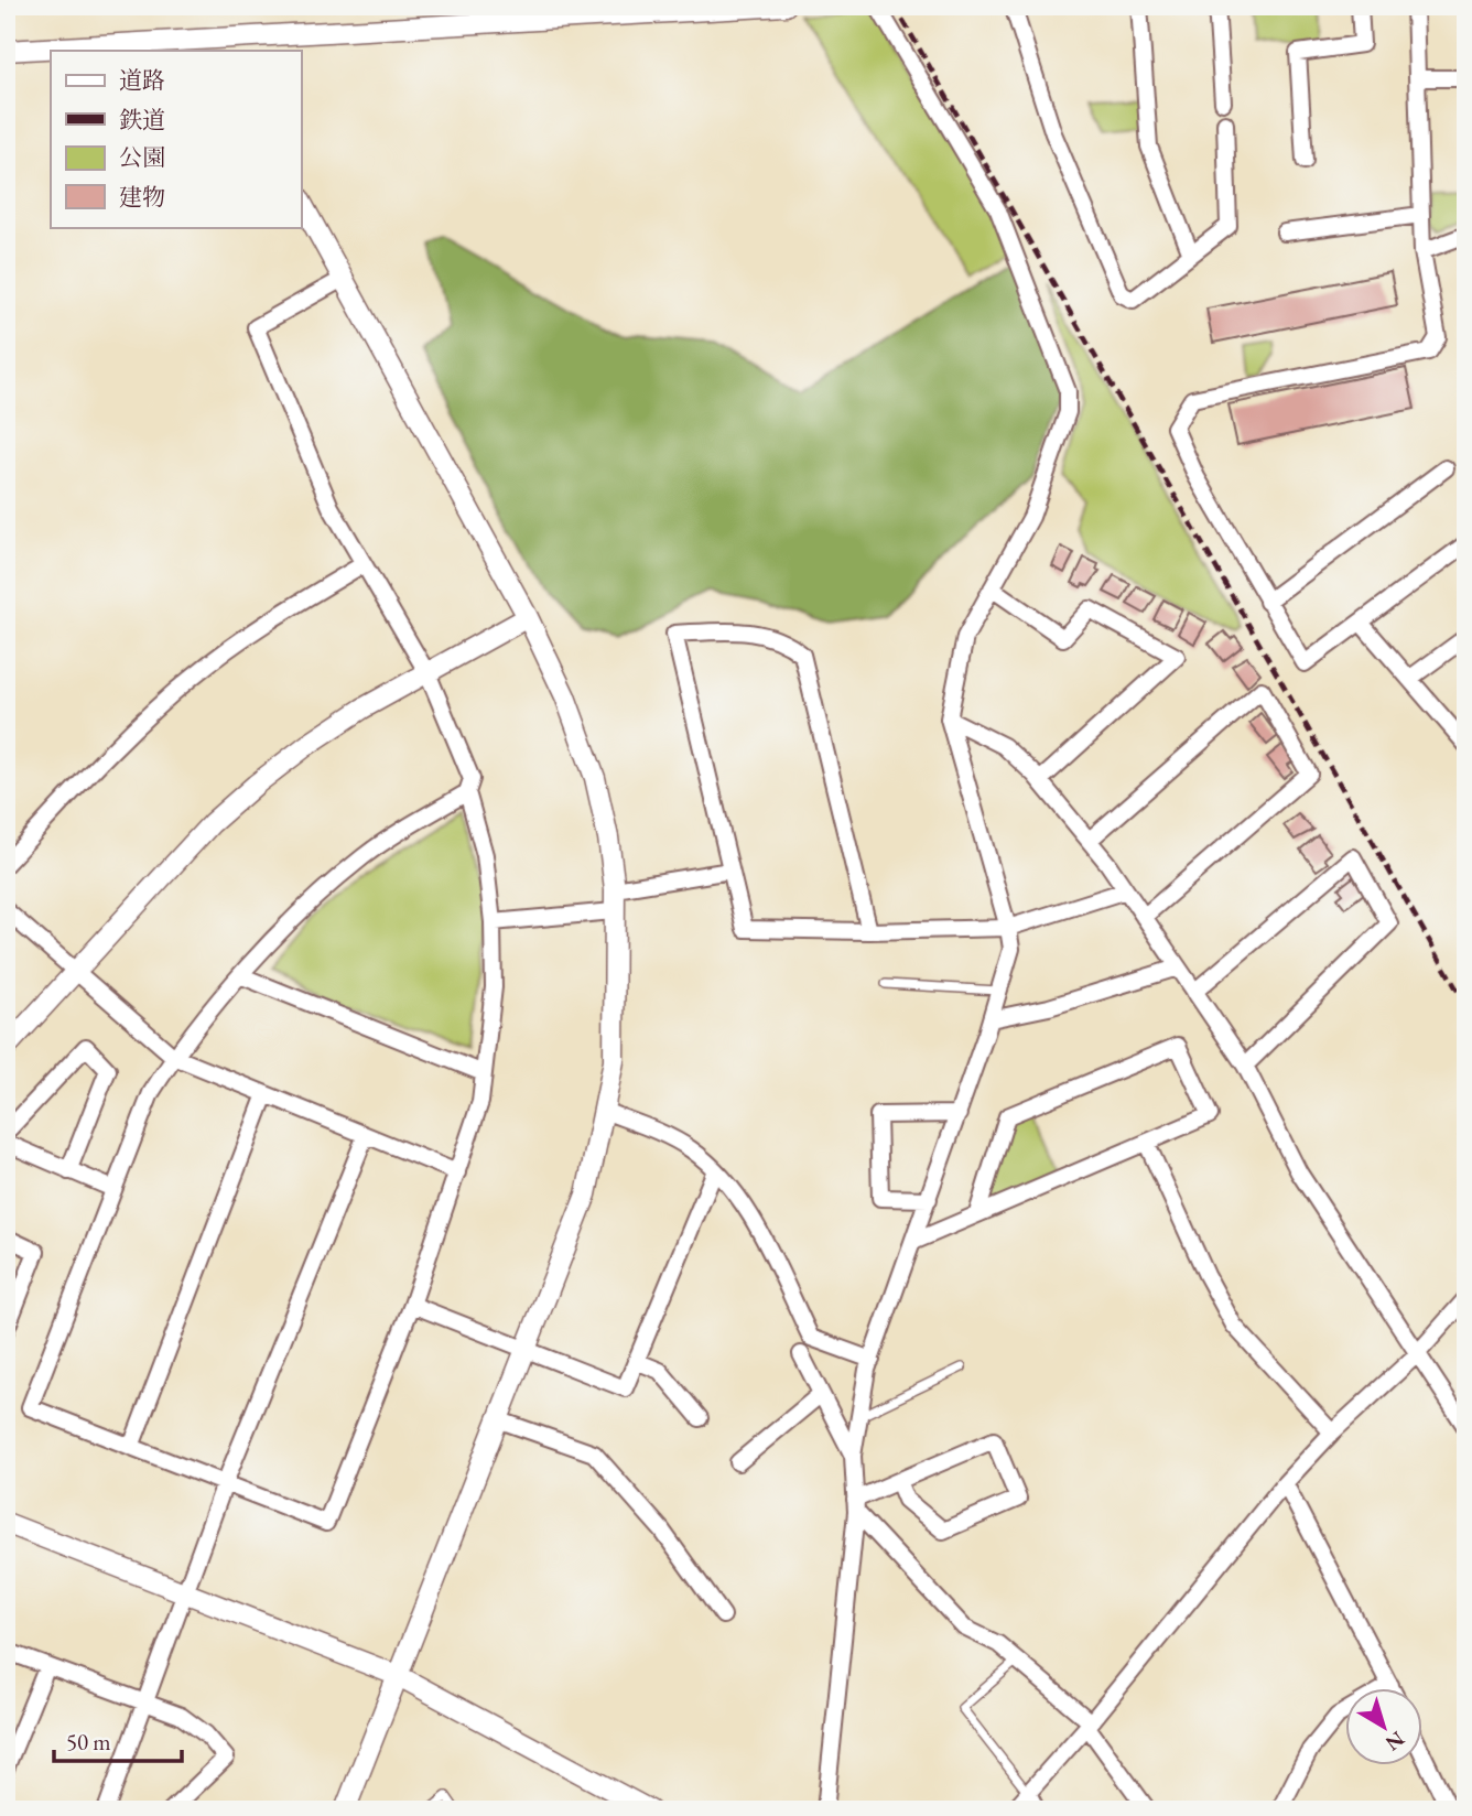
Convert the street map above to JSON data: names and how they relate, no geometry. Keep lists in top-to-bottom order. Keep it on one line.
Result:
{"legend":["道路","鉄道","公園","建物"],"scale_bar":"50 m","north":"bottom right"}
